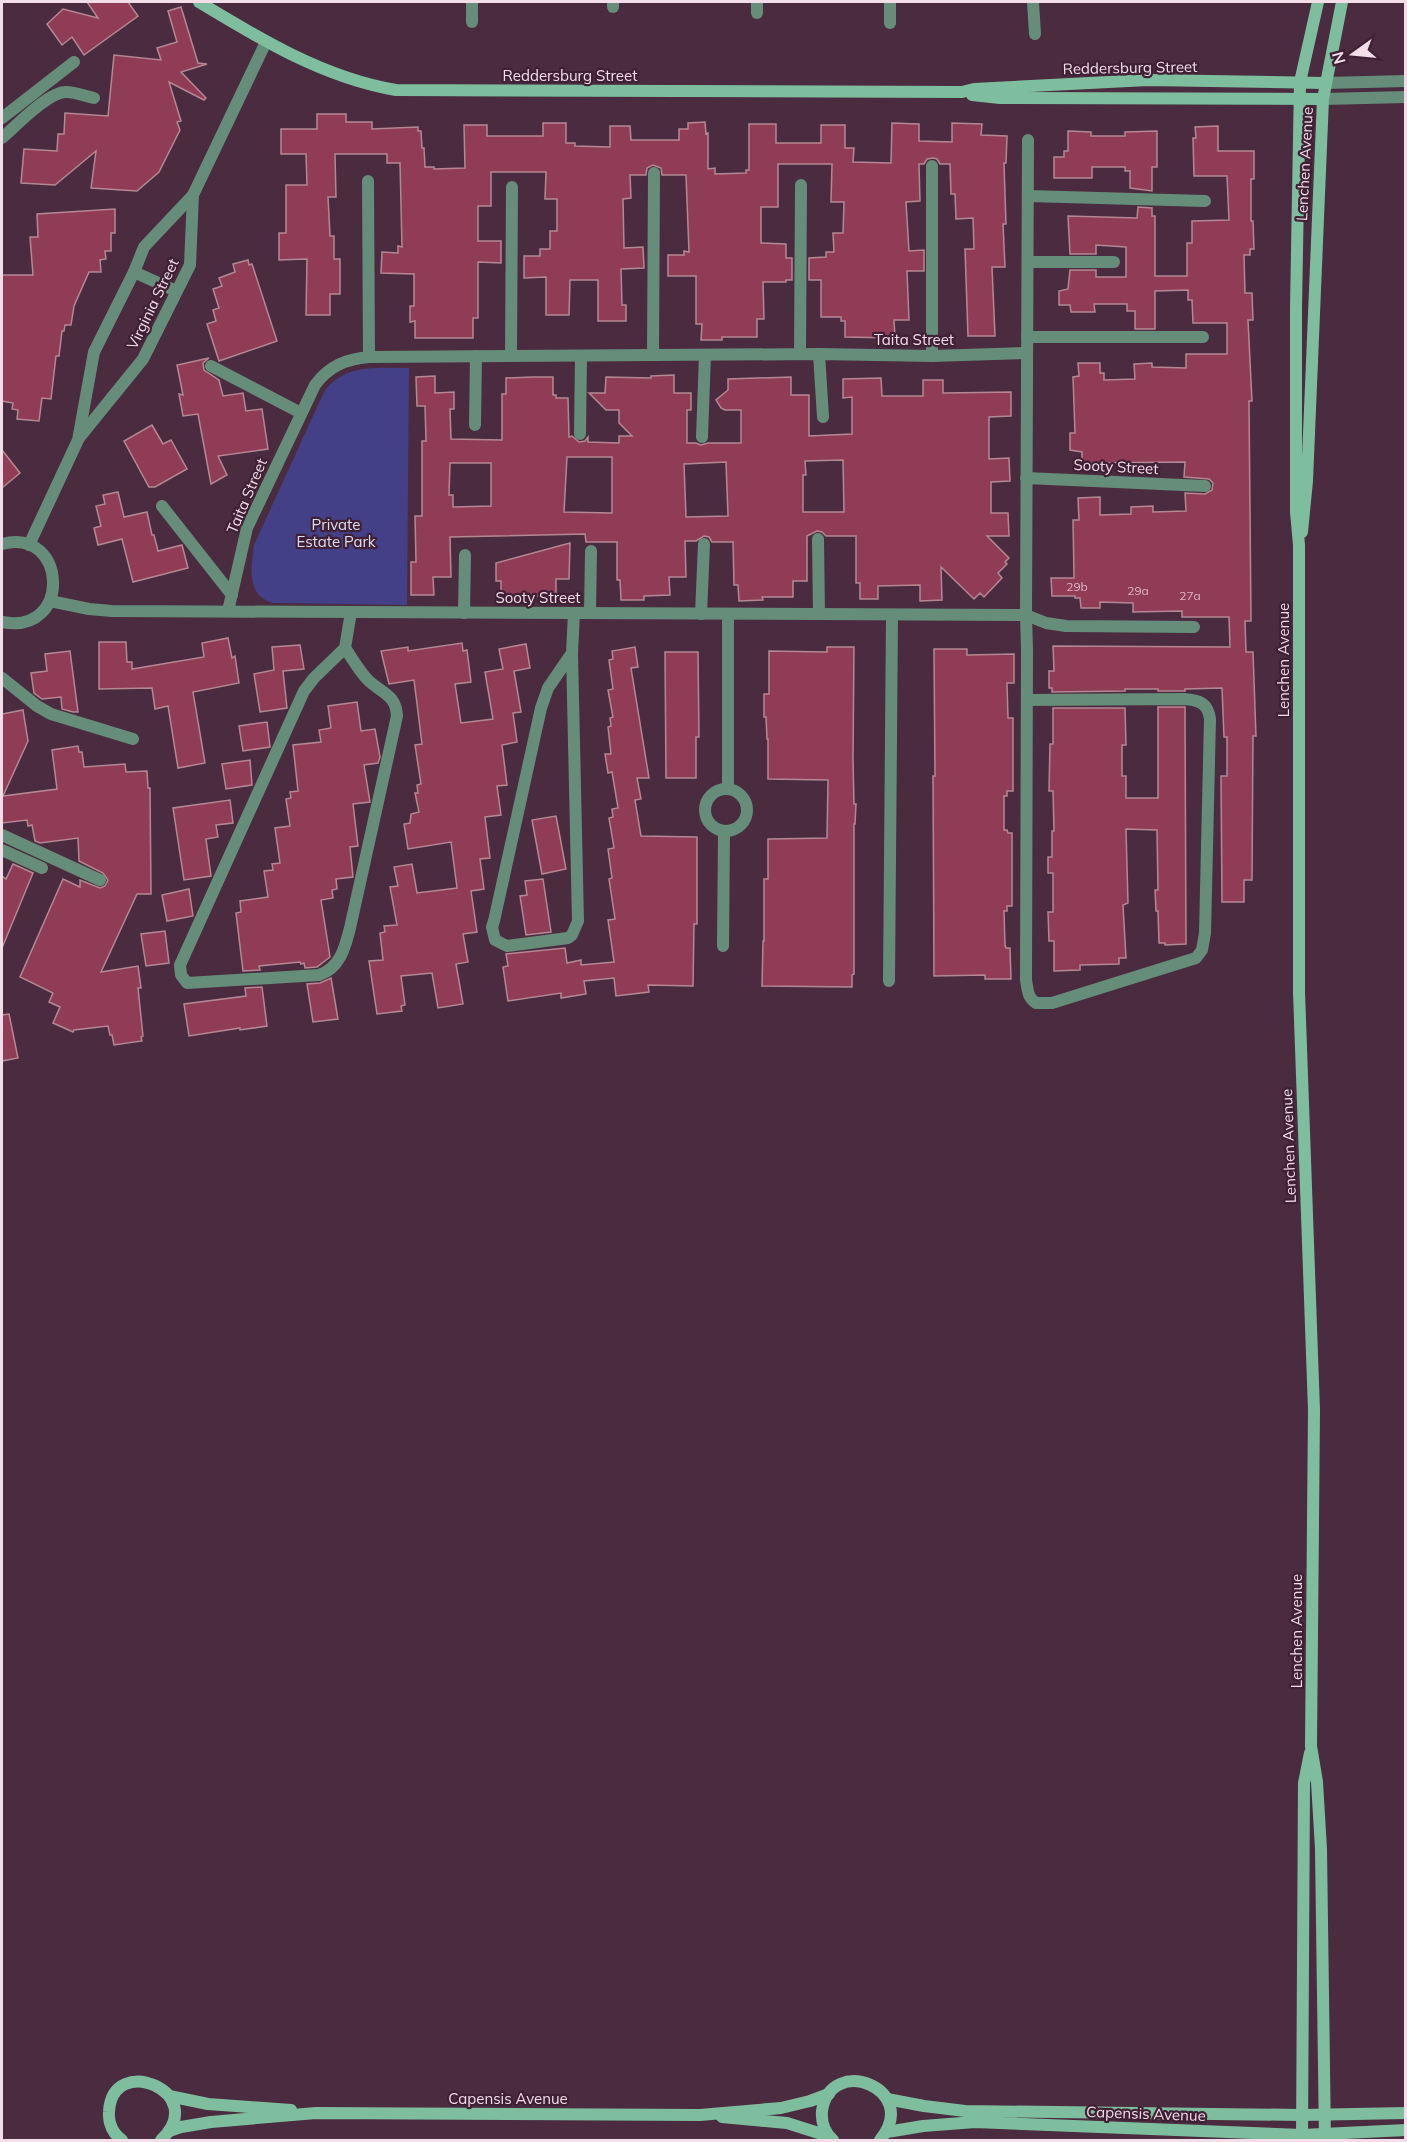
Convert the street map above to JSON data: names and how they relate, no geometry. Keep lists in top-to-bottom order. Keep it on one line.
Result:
{"streets":{"street":["Reddersburg Street","Lenchen Avenue","Virginia Street","Taita Street","Sooty Street","Capensis Avenue"]},"crossings":[["Reddersburg Street","Lenchen Avenue"],["Reddersburg Street","Virginia Street"],["Lenchen Avenue","Capensis Avenue"],["Taita Street","Sooty Street"]],"parks":["Private Estate Park"],"house_numbers":["29b","29a","27a"],"north":"left"}
